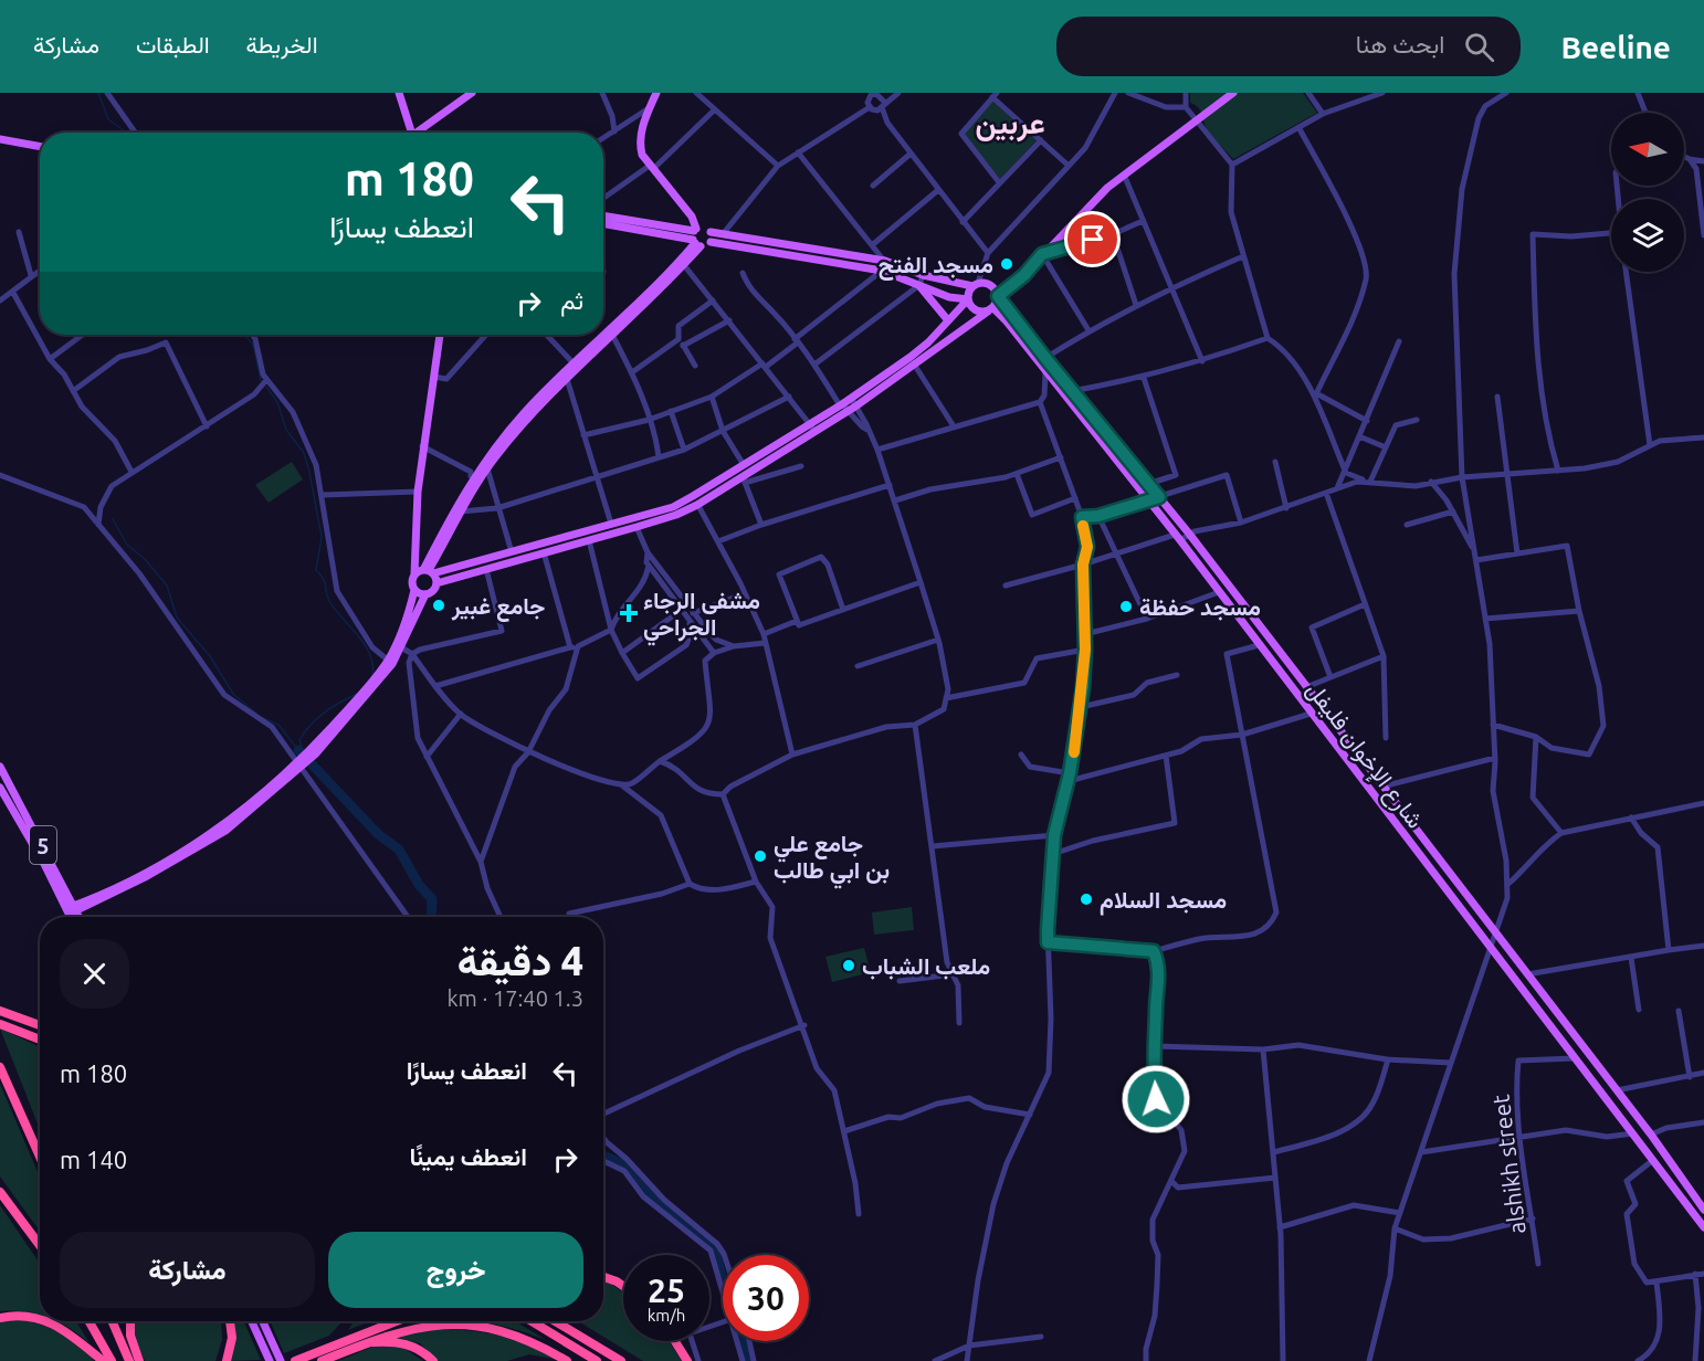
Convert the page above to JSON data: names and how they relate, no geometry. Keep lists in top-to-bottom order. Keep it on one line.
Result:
{"streets":{"main road":["شارع الإخوان فليفل","5"],"street":["alshikh street"]},"crossings":[["شارع الإخوان فليفل","alshikh street"]],"districts":["عربين"],"places":{"other":["مسجد الفتح","جامع غبير","مسجد حفظة","جامع علي بن ابي طالب","مسجد السلام","ملعب الشباب"],"health":["مشفى الرجاء الجراحي"]},"north":"left","page":{"header":"Beeline","search":"ابحث هنا","nav":["الخريطة","الطبقات","مشاركة"],"turn":["180 m","انعطف يسارًا"],"then":"ثم","heading":["4 دقيقة","1.3 km · 17:40"],"list":[{"name":"انعطف يسارًا","value":"180 m"},{"name":"انعطف يمينًا","value":"140 m"}],"buttons":["خروج","مشاركة"],"speed":"25 km/h","limit":"30"}}
